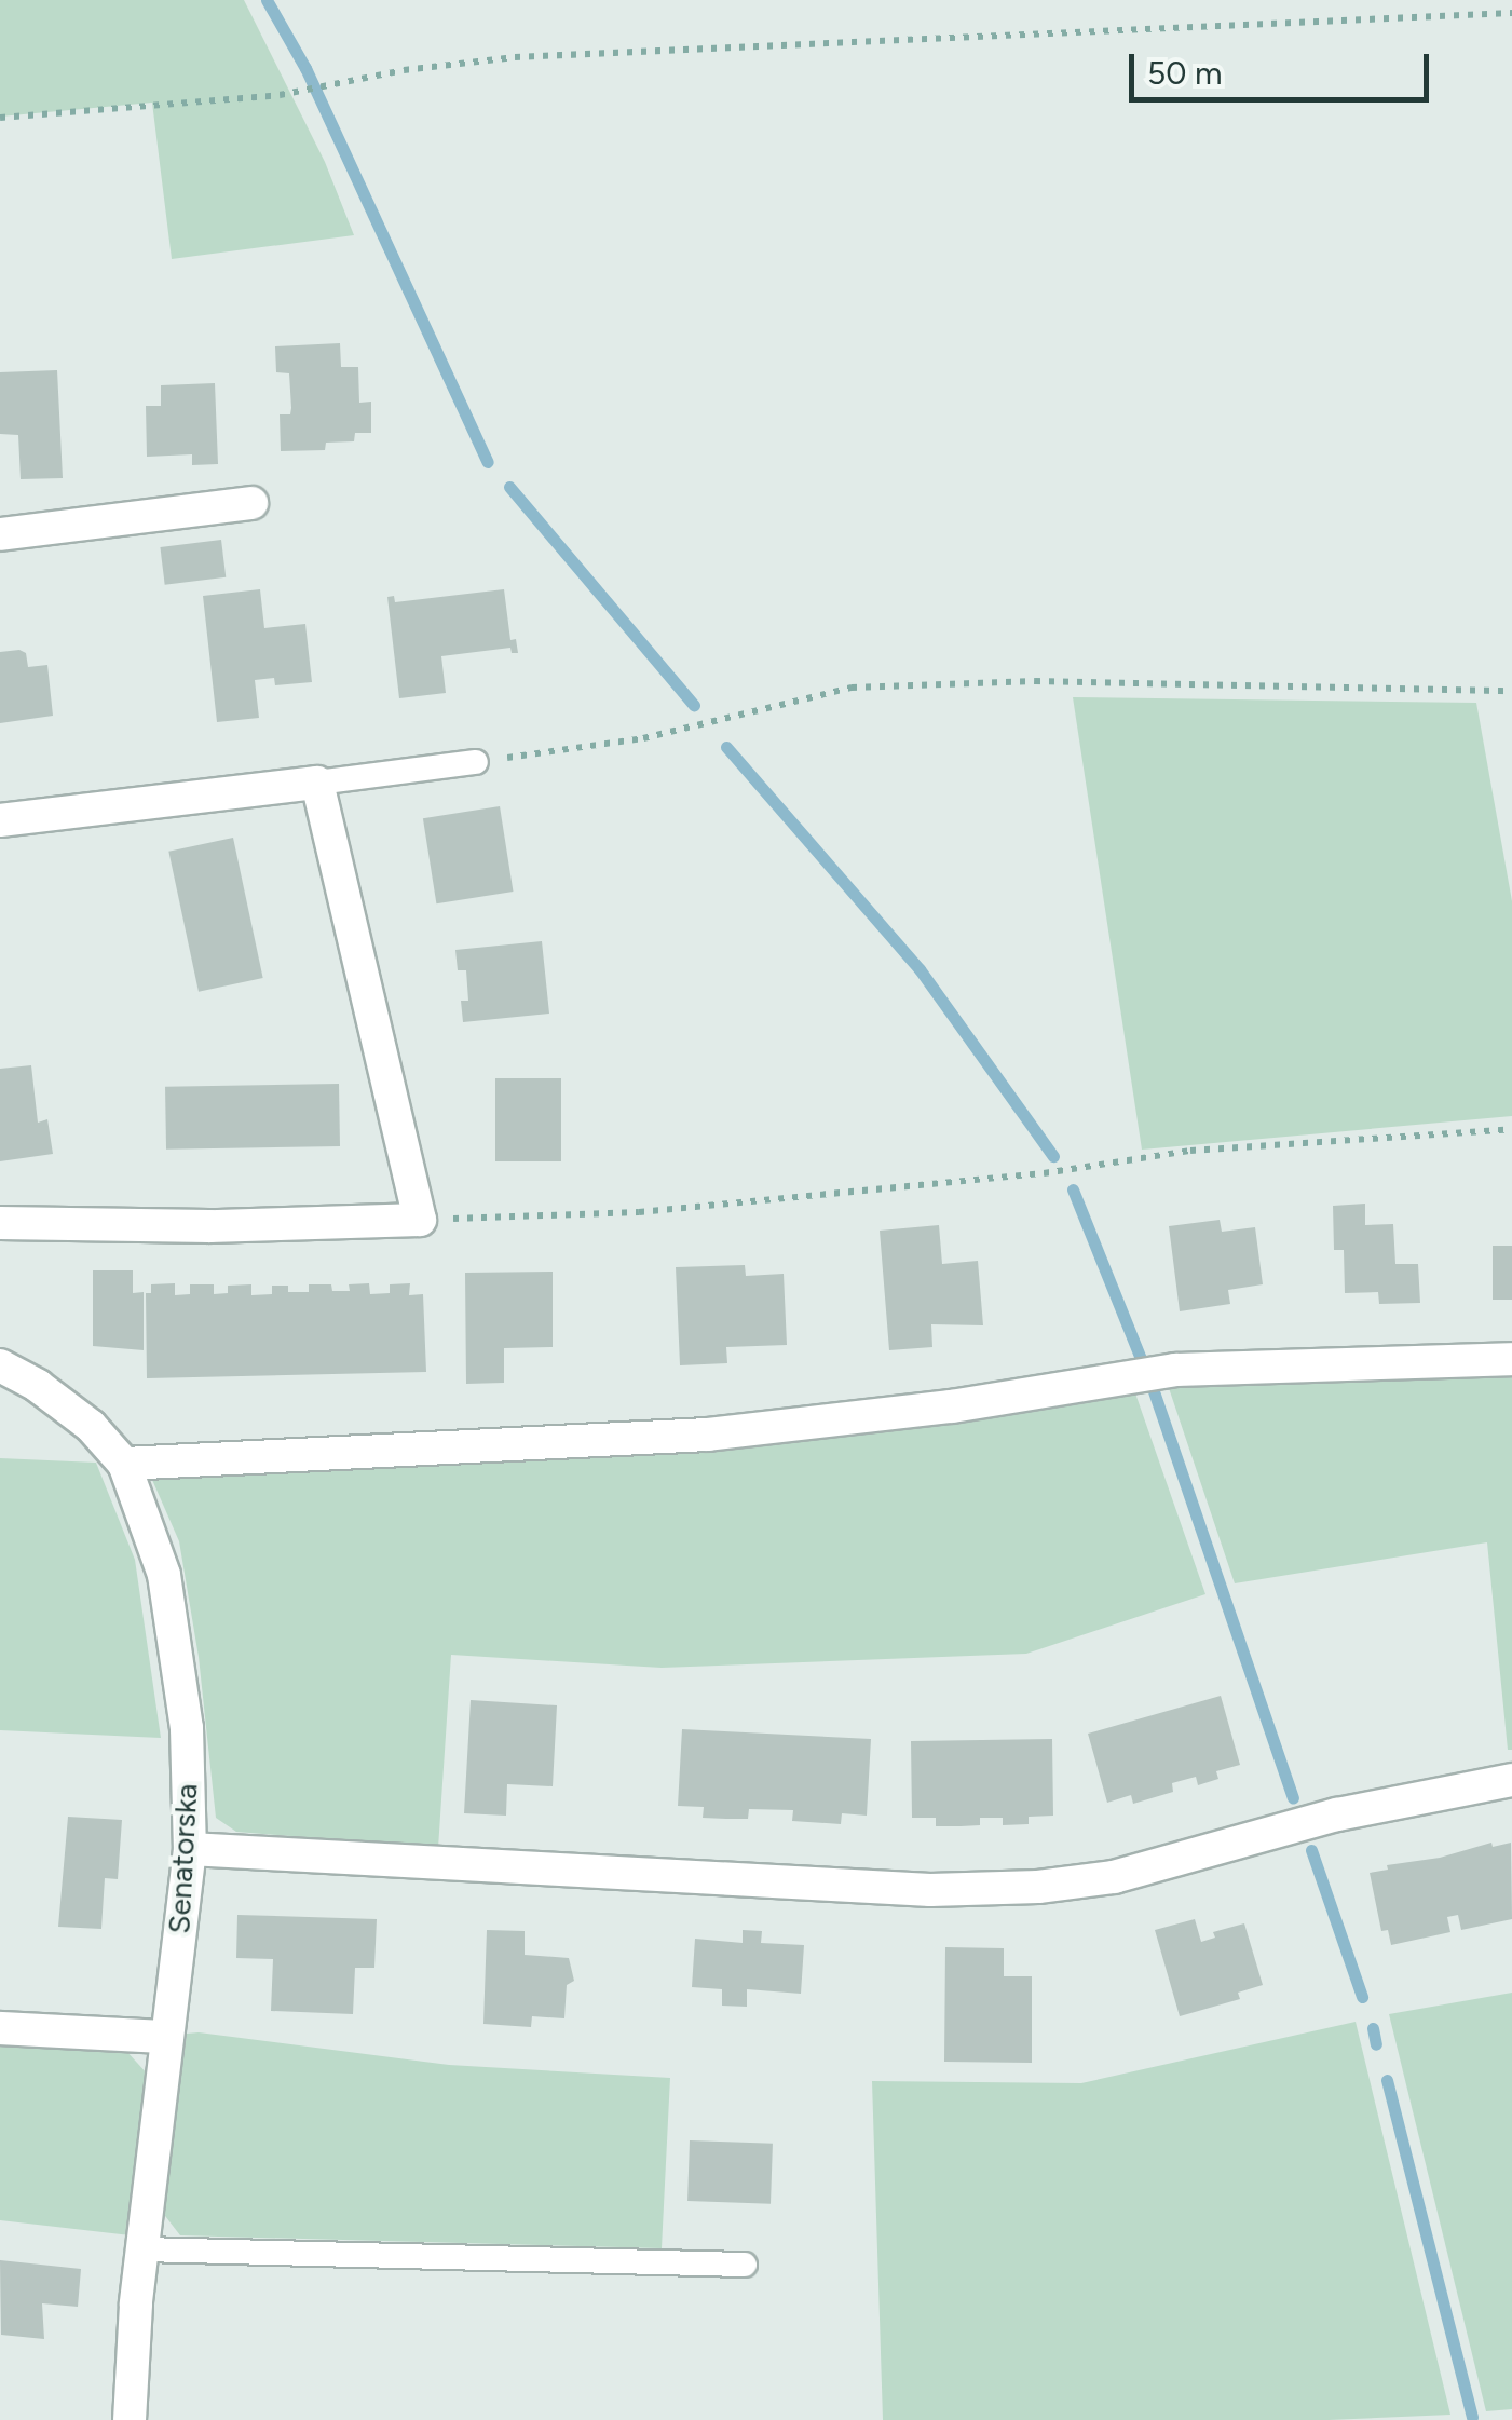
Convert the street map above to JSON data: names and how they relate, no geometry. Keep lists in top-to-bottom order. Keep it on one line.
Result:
{"streets":{"street":["Senatorska"]},"scale_bar":"50 m"}
